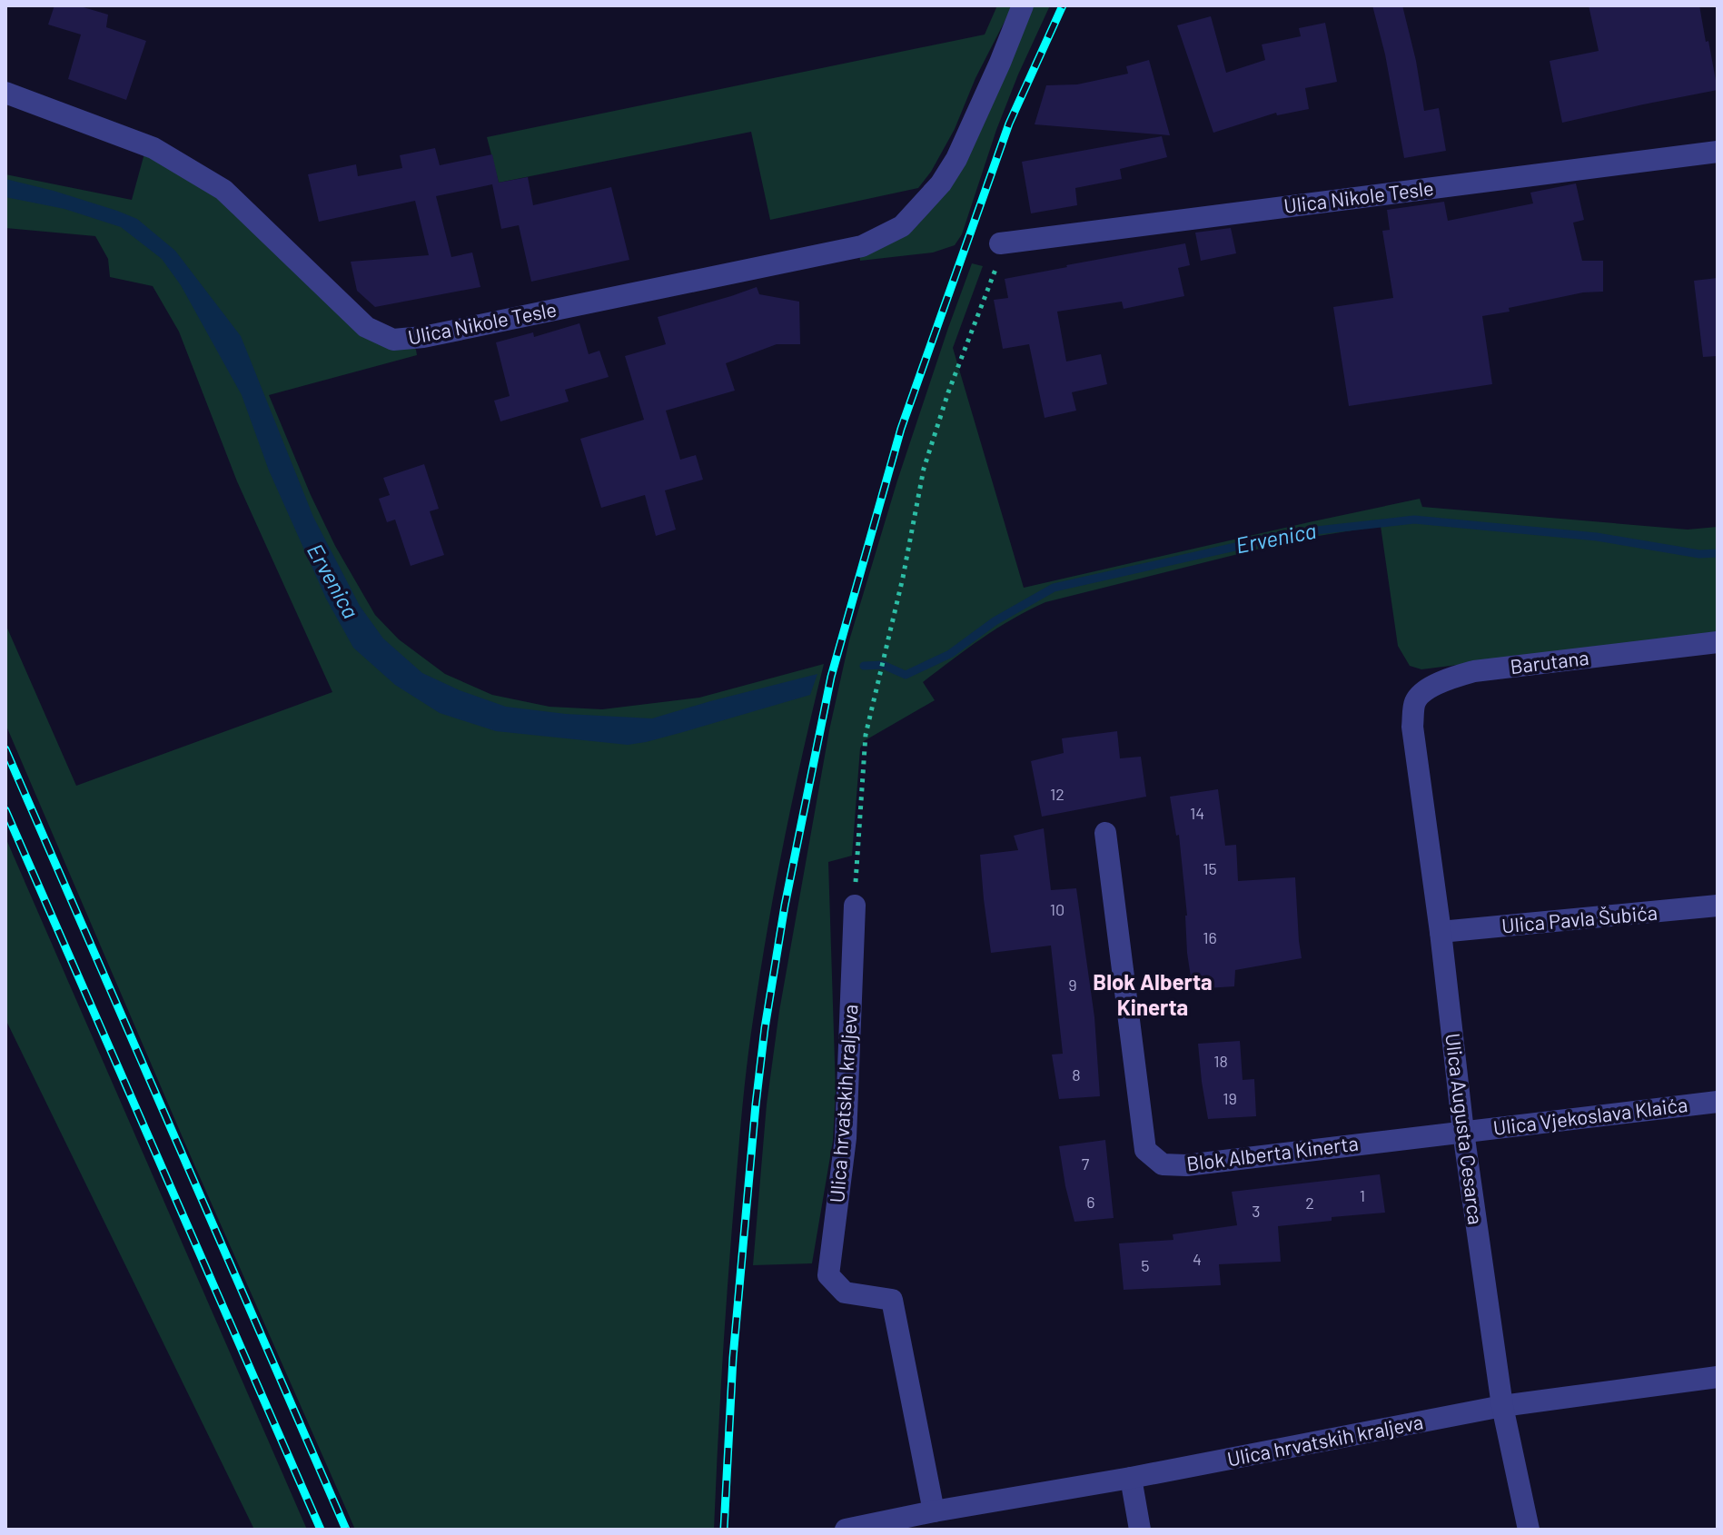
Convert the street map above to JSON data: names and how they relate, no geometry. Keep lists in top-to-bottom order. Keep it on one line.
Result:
{"streets":{"street":["Ulica Nikole Tesle","Barutana","Ulica Pavla Šubića","Ulica hrvatskih kraljeva","Ulica Vjekoslava Klaića","Ulica Augusta Cesarca","Blok Alberta Kinerta"]},"crossings":[["Barutana","Ulica Augusta Cesarca"],["Ulica Pavla Šubića","Ulica Augusta Cesarca"],["Ulica hrvatskih kraljeva","Ulica Augusta Cesarca"],["Ulica Vjekoslava Klaića","Ulica Augusta Cesarca"],["Ulica Vjekoslava Klaića","Blok Alberta Kinerta"],["Ulica Augusta Cesarca","Blok Alberta Kinerta"]],"districts":["Blok Alberta Kinerta"],"water":["Ervenica"],"house_numbers":["12","14","15","10","16","9","18","8","19","7","1","6","2","3","4","5"]}
